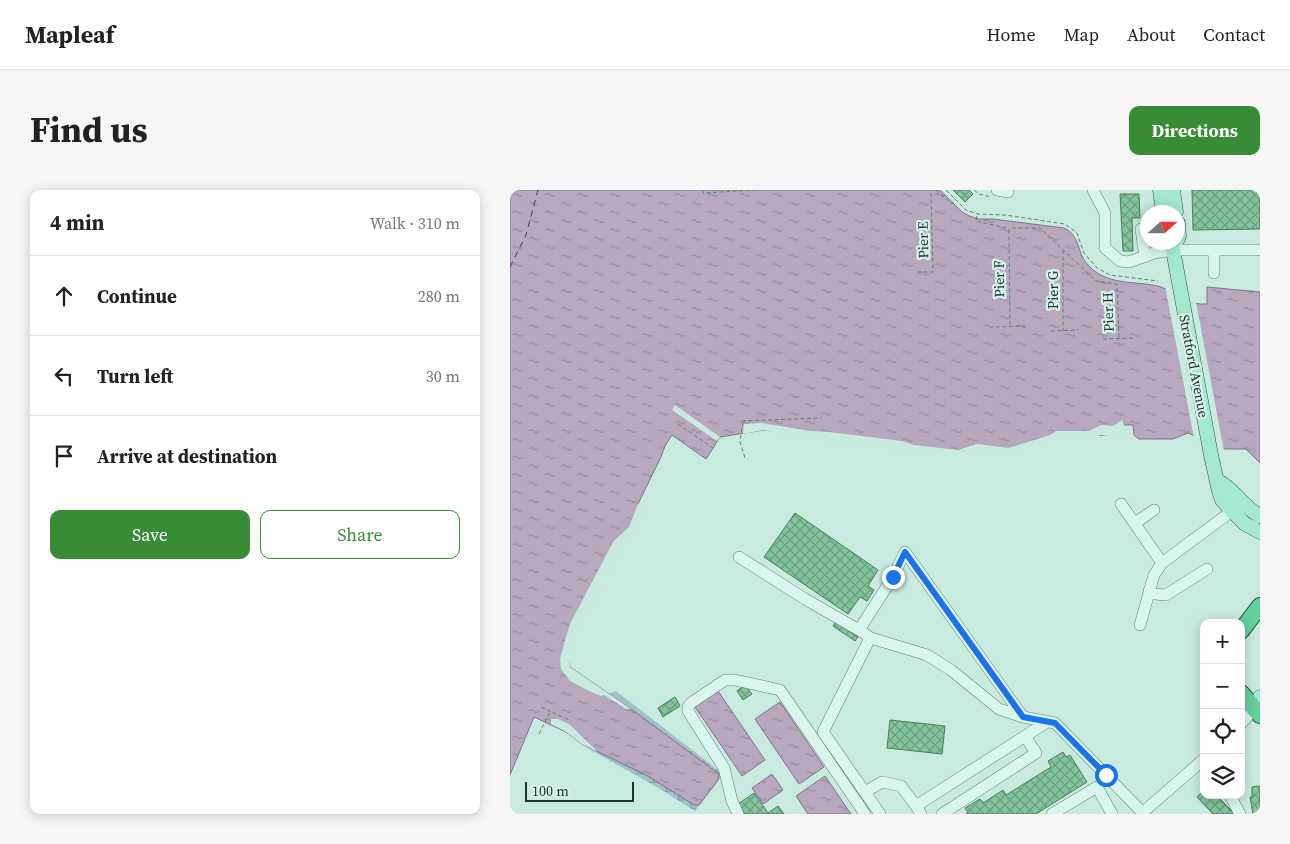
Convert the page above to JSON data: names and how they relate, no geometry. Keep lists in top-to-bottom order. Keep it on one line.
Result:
{"streets":{"main road":["Stratford Avenue"],"path":["Pier E","Pier F","Pier G","Pier H"]},"crossings":[["Pier G","Pier H"]],"scale_bar":"100 m","north":"right","page":{"header":"Mapleaf","nav":["Home","Map","About","Contact"],"title":"Find us","buttons":["Directions",["Save","Share"]],"heading":["4 min","Walk · 310 m"],"list":[["Continue","280 m"],["Turn left","30 m"],"Arrive at destination"],"map_buttons":["+","−"],"scale":"100 m"}}
